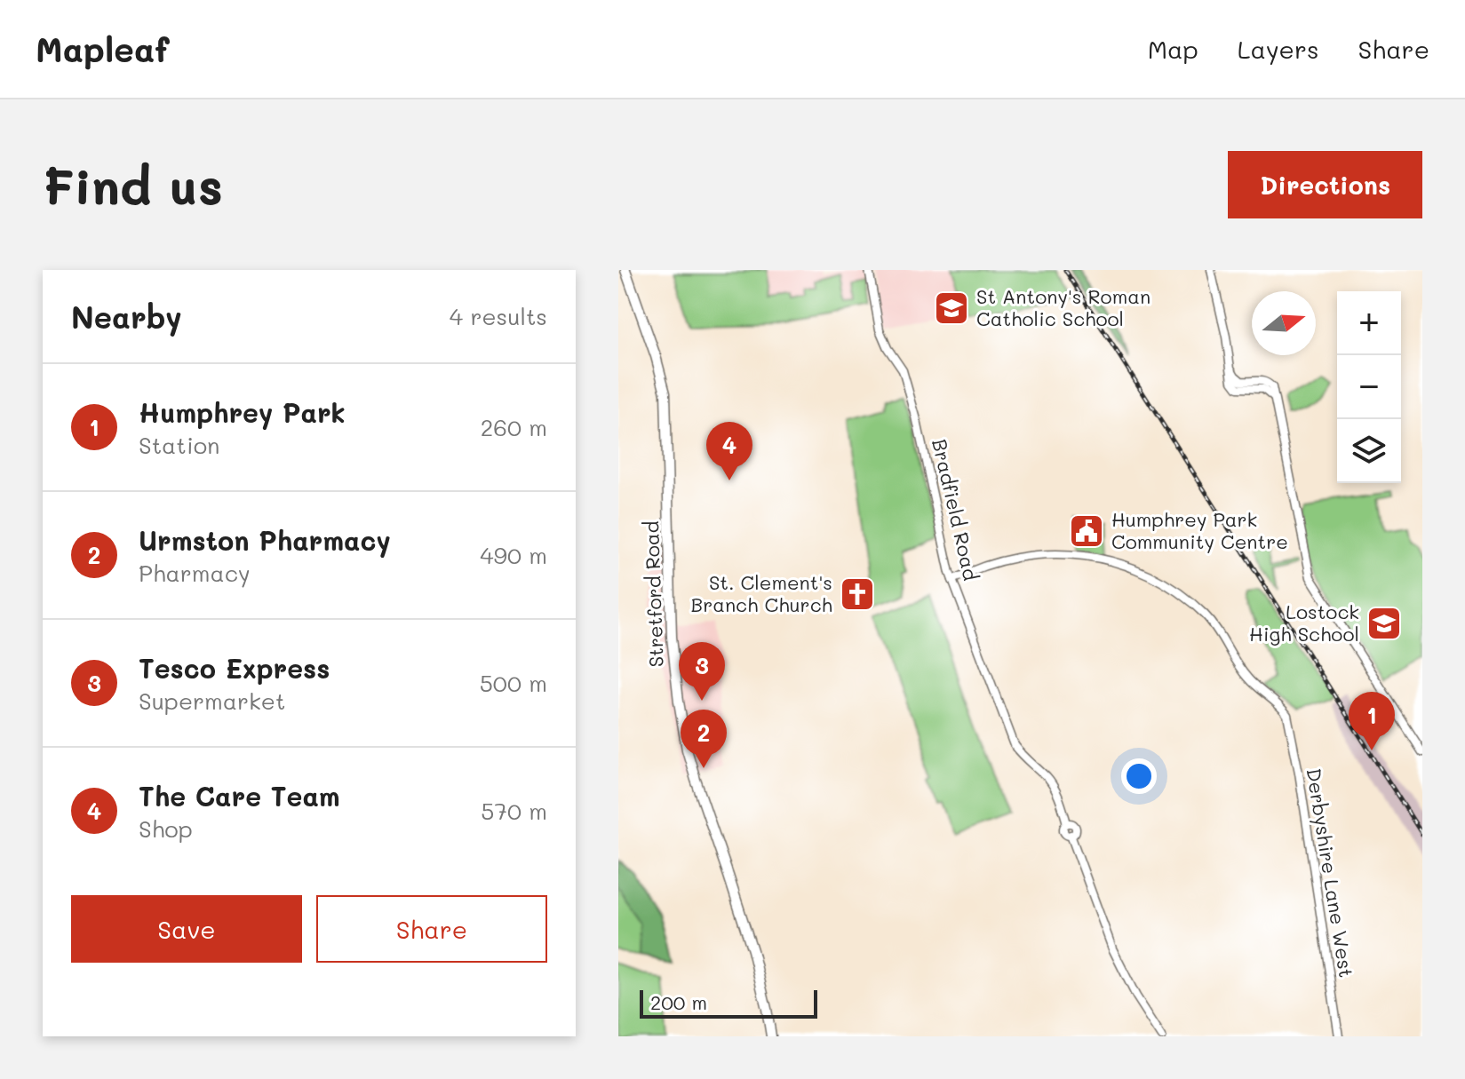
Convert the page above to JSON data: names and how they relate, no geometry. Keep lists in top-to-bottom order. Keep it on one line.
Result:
{"streets":{"main road":["Stretford Road"],"street":["Bradfield Road","Derbyshire Lane West"]},"crossings":[["Bradfield Road","Derbyshire Lane West"]],"places":{"school or university":["St Antony's Roman Catholic School","Lostock High School"],"public building":["Humphrey Park Community Centre"],"church":["St. Clement's Branch Church"]},"scale_bar":"200 m","north":"right","page":{"header":"Mapleaf","nav":["Map","Layers","Share"],"buttons":["Directions",["Save","Share"]],"title":"Find us","heading":["Nearby","4 results"],"map_buttons":["+","−"],"list":[{"mark":"1","name":"Humphrey Park","note":"Station","value":"260 m"},{"mark":"2","name":"Urmston Pharmacy","note":"Pharmacy","value":"490 m"},{"mark":"3","name":"Tesco Express","note":"Supermarket","value":"500 m"},{"mark":"4","name":"The Care Team","note":"Shop","value":"570 m"}],"pins":["4","3","1","2"],"scale":"200 m"}}
